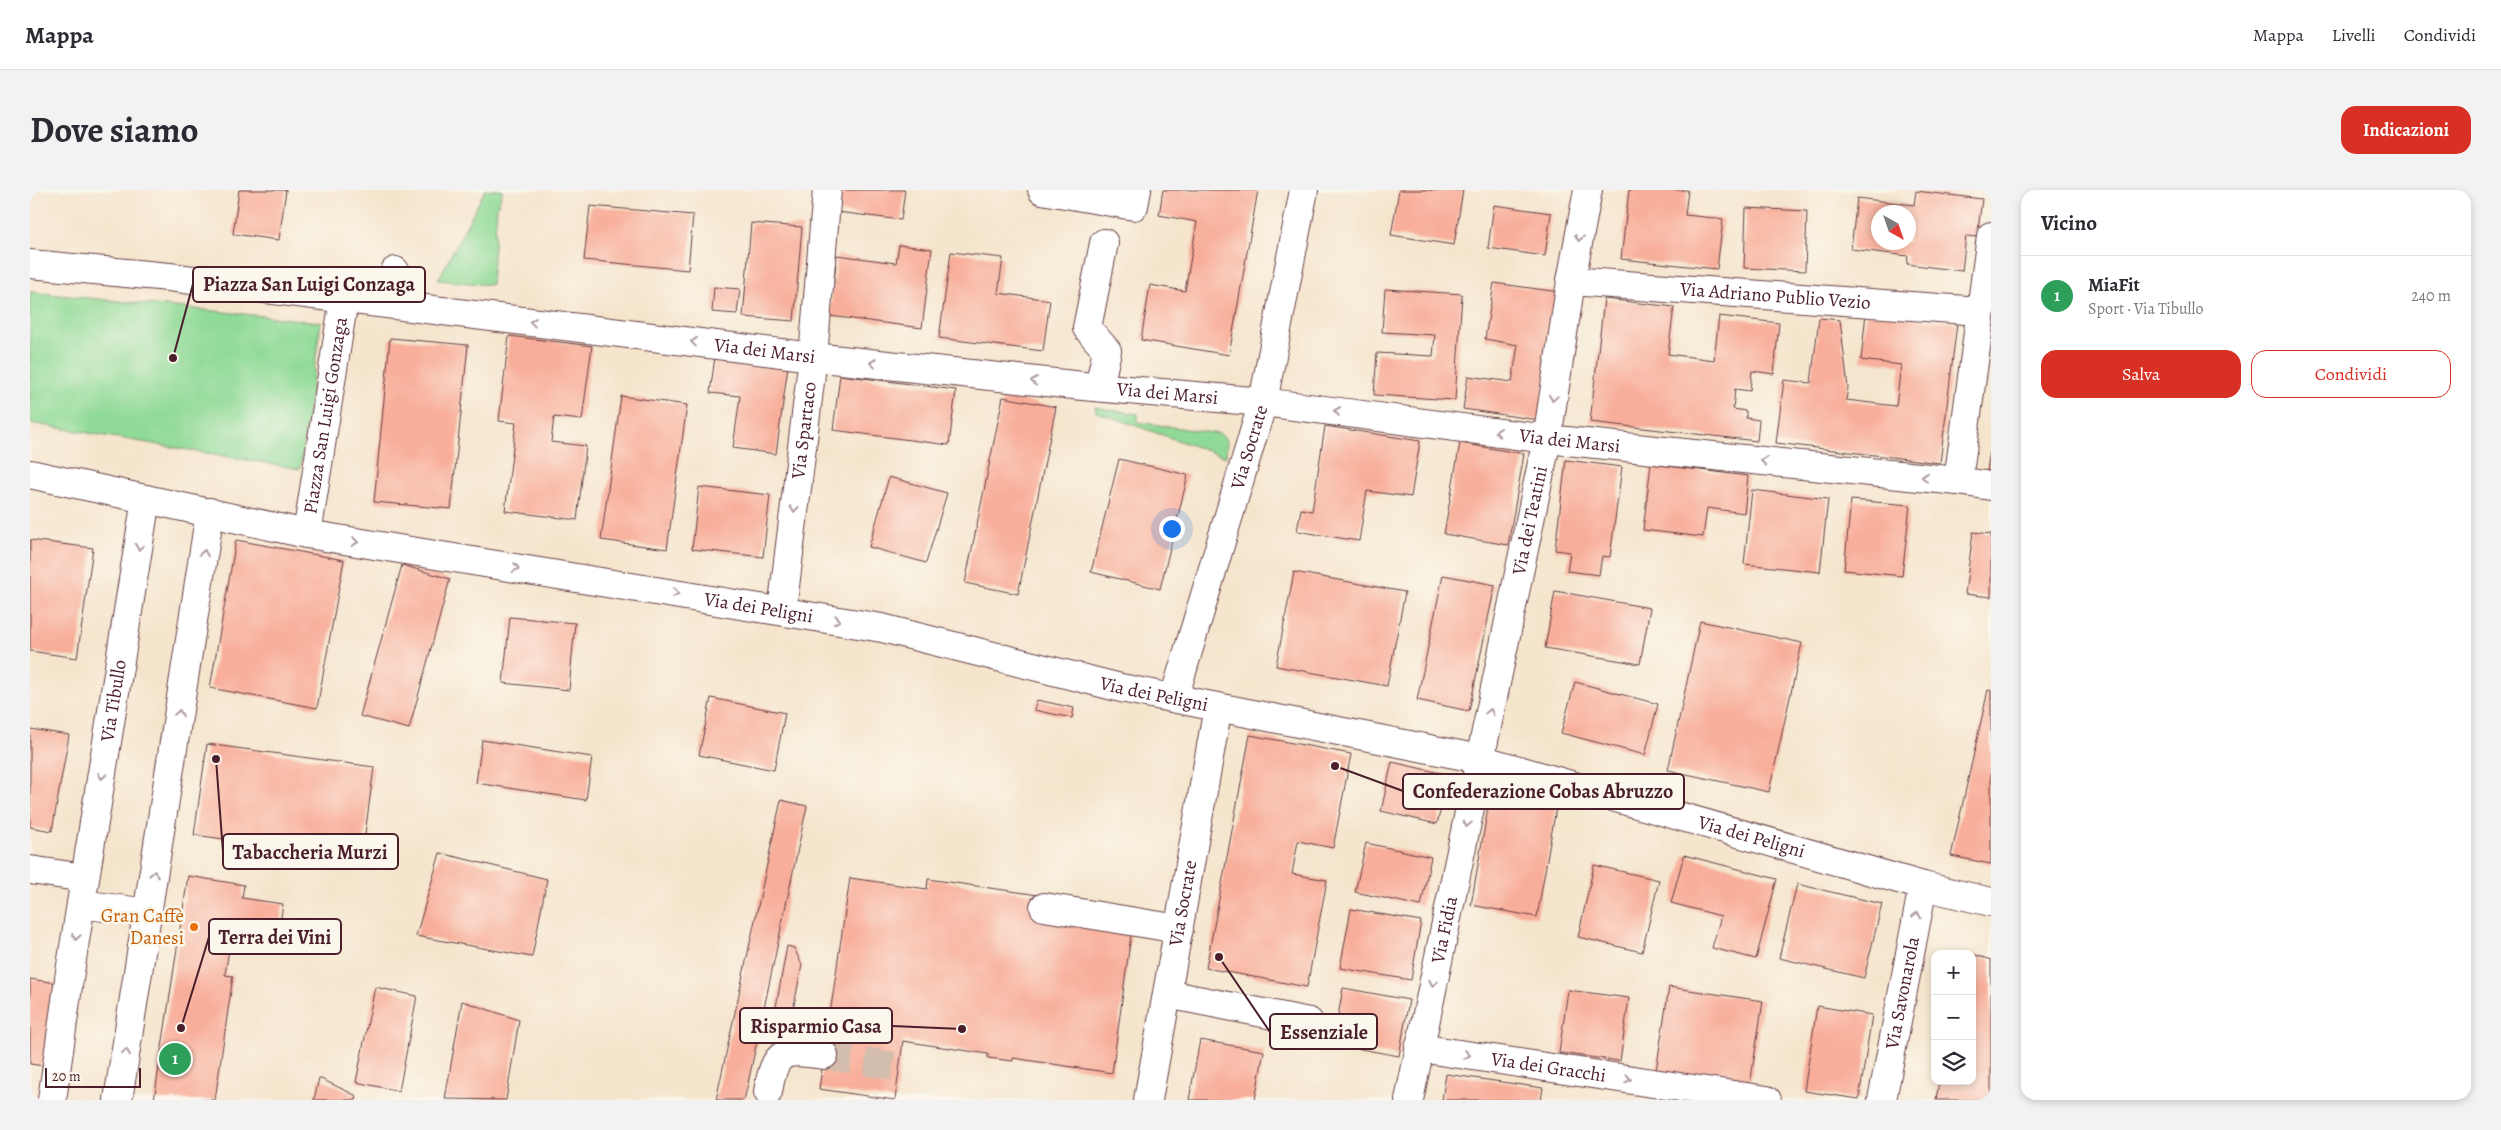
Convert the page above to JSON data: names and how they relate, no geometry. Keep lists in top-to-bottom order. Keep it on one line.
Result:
{"streets":{"street":["Via Adriano Publio Vezio","Via dei Marsi","Piazza San Luigi Gonzaga","Via Spartaco","Via Socrate","Via dei Teatini","Via dei Peligni","Via Tibullo","Via Fidia","Via Savonarola","Via dei Gracchi"]},"crossings":[["Via Adriano Publio Vezio","Via dei Teatini"],["Via dei Marsi","Piazza San Luigi Gonzaga"],["Via dei Marsi","Via Spartaco"],["Via dei Marsi","Via Socrate"],["Via dei Marsi","Via dei Teatini"],["Piazza San Luigi Gonzaga","Via dei Peligni"],["Piazza San Luigi Gonzaga","Via Tibullo"],["Via Spartaco","Via dei Peligni"],["Via Socrate","Via dei Peligni"],["Via dei Teatini","Via dei Peligni"],["Via dei Teatini","Via Fidia"],["Via dei Peligni","Via Fidia"],["Via dei Peligni","Via Savonarola"],["Via Fidia","Via dei Gracchi"]],"one_way":["Via dei Marsi","Via Spartaco","Via dei Peligni","Via Fidia","Via Savonarola","Via dei Gracchi"],"places":["Piazza San Luigi Conzaga","Tabaccheria Murzi","Confederazione Cobas Abruzzo","Gran Caffè Danesi","Essenziale","Terra dei Vini","Risparmio Casa"],"scale_bar":"20 m","north":"bottom right","page":{"header":"Mappa","nav":["Mappa","Livelli","Condividi"],"title":"Dove siamo","buttons":["Indicazioni",["Salva","Condividi"]],"heading":"Vicino","list":[{"mark":"1","name":"MiaFit","note":"Sport · Via Tibullo","value":"240 m"}],"map_buttons":["+","−"],"pins":"1","scale":"20 m"}}
